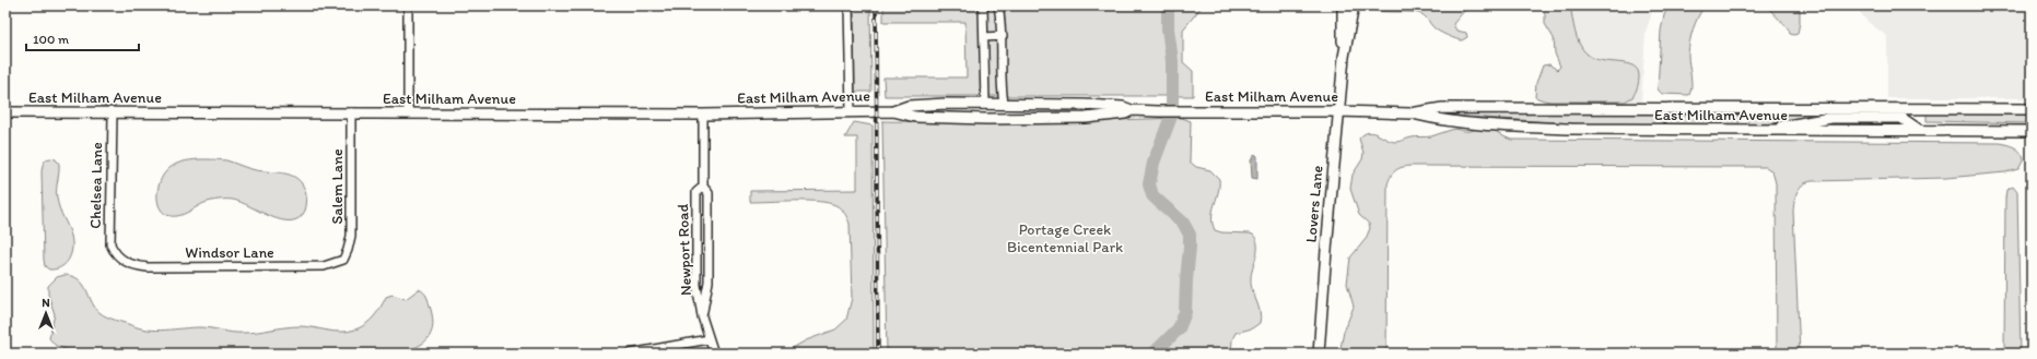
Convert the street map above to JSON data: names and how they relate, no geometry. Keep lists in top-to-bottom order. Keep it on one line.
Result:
{"streets":{"street":["East Milham Avenue","Chelsea Lane","Salem Lane","Lovers Lane","Newport Road","Windsor Lane"]},"crossings":[["East Milham Avenue","Chelsea Lane"],["East Milham Avenue","Salem Lane"],["East Milham Avenue","Lovers Lane"],["East Milham Avenue","Newport Road"],["Chelsea Lane","Windsor Lane"],["Salem Lane","Windsor Lane"]],"parks":["Portage Creek Bicentennial Park"],"scale_bar":"100 m","north":"top"}
